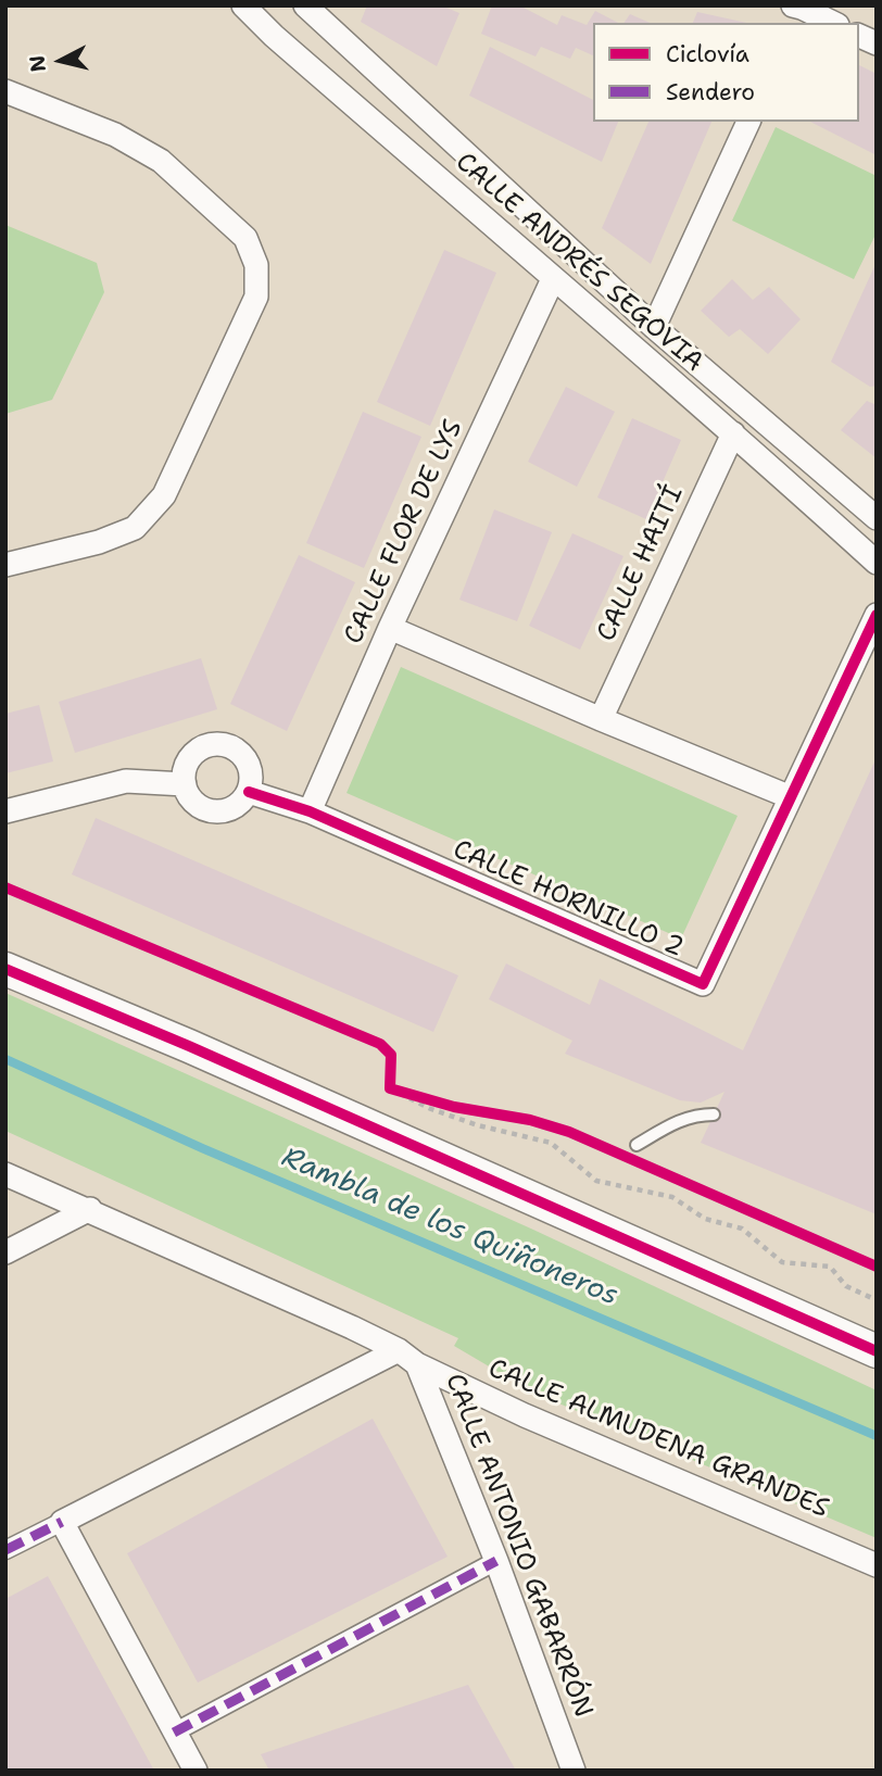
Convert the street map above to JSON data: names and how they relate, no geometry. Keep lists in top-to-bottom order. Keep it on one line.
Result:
{"streets":{"street":["CALLE ANDRÉS SEGOVIA","CALLE FLOR DE LYS","CALLE HAITÍ","CALLE HORNILLO 2","CALLE ALMUDENA GRANDES","CALLE ANTONIO GABARRÓN"]},"crossings":[["CALLE ANDRÉS SEGOVIA","CALLE FLOR DE LYS"],["CALLE ANDRÉS SEGOVIA","CALLE HAITÍ"],["CALLE FLOR DE LYS","CALLE HORNILLO 2"],["CALLE ALMUDENA GRANDES","CALLE ANTONIO GABARRÓN"]],"water":["Rambla de los Quiñoneros"],"legend":["Ciclovía","Sendero"],"north":"left"}
